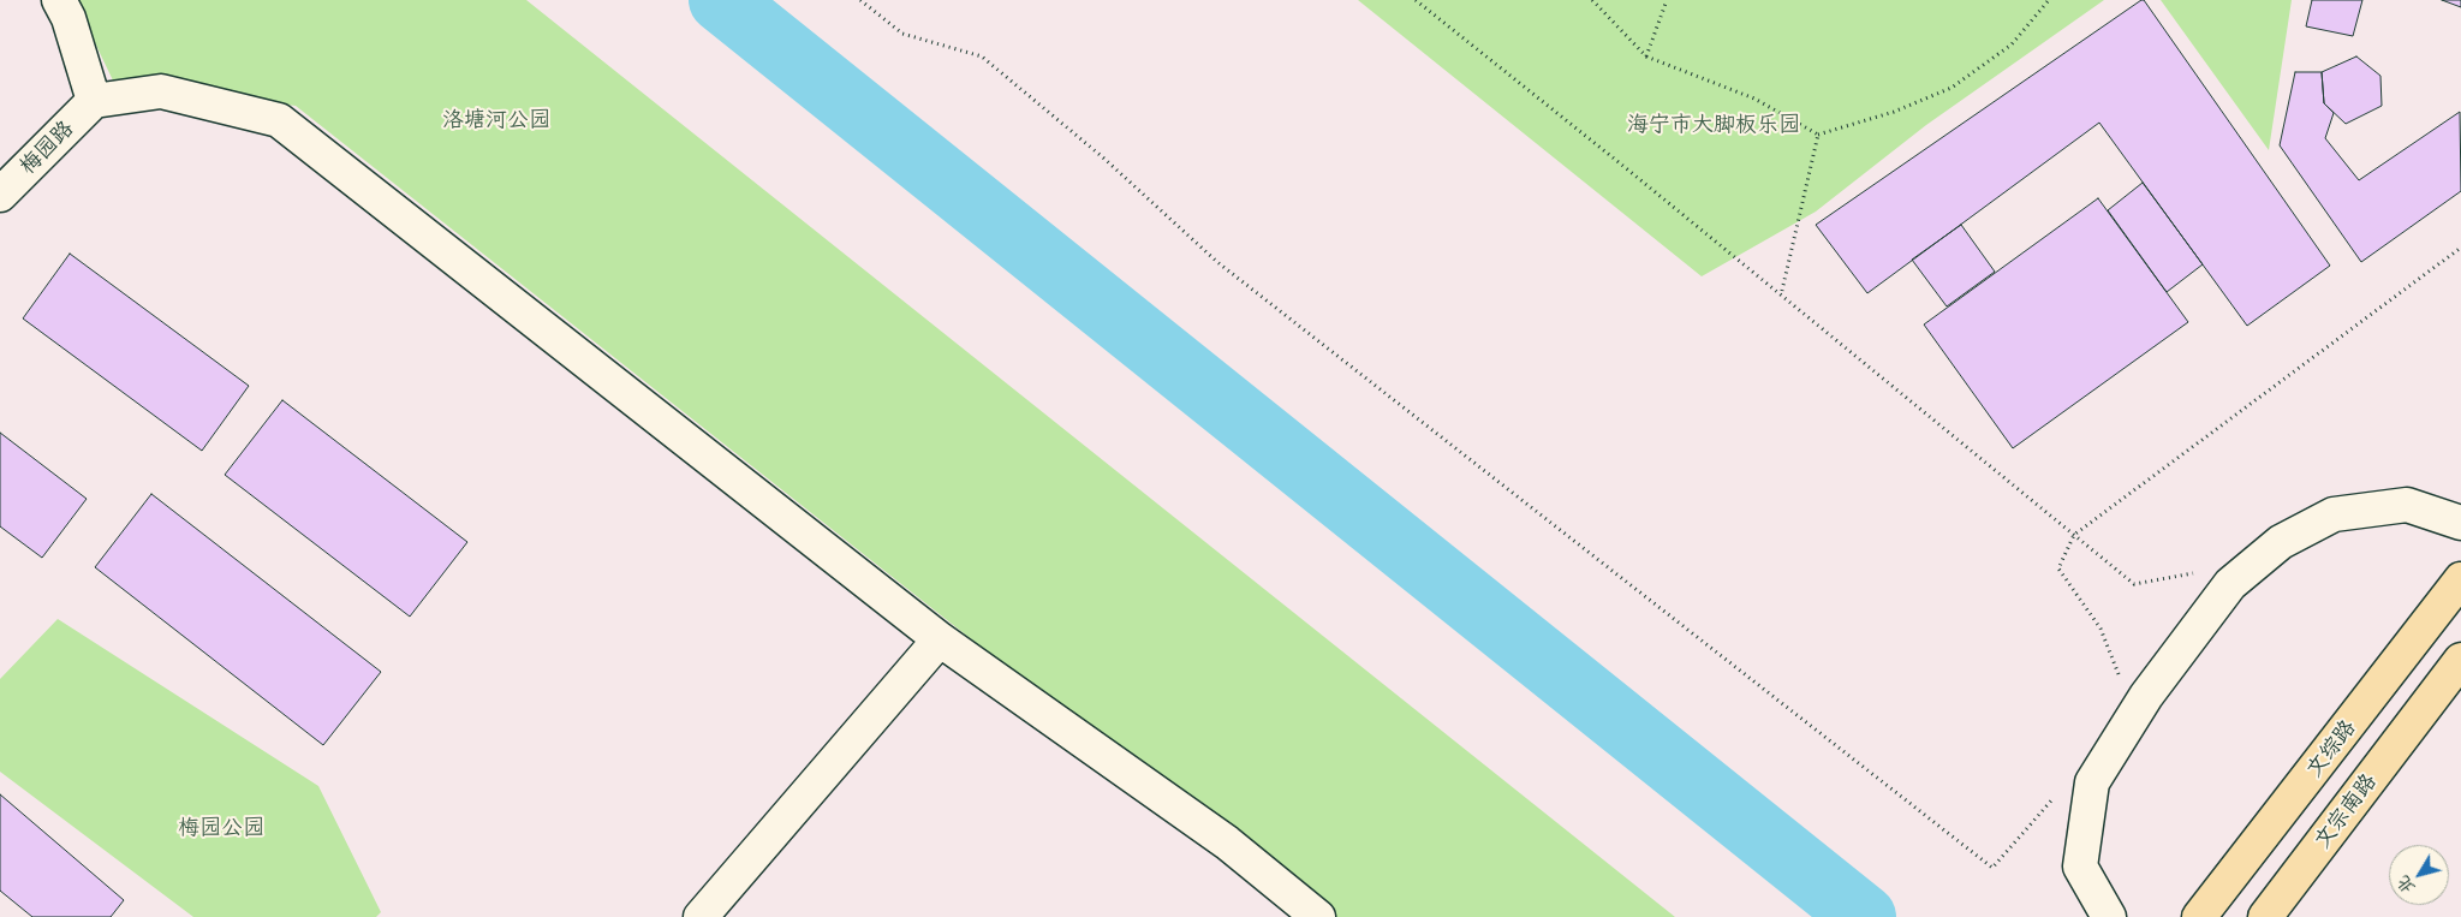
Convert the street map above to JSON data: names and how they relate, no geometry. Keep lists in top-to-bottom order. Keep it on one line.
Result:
{"streets":{"main road":["文综路","文宗南路"],"street":["梅园路"]},"parks":["洛塘河公园","海宁市大脚板乐园","梅园公园"],"north":"bottom left"}
